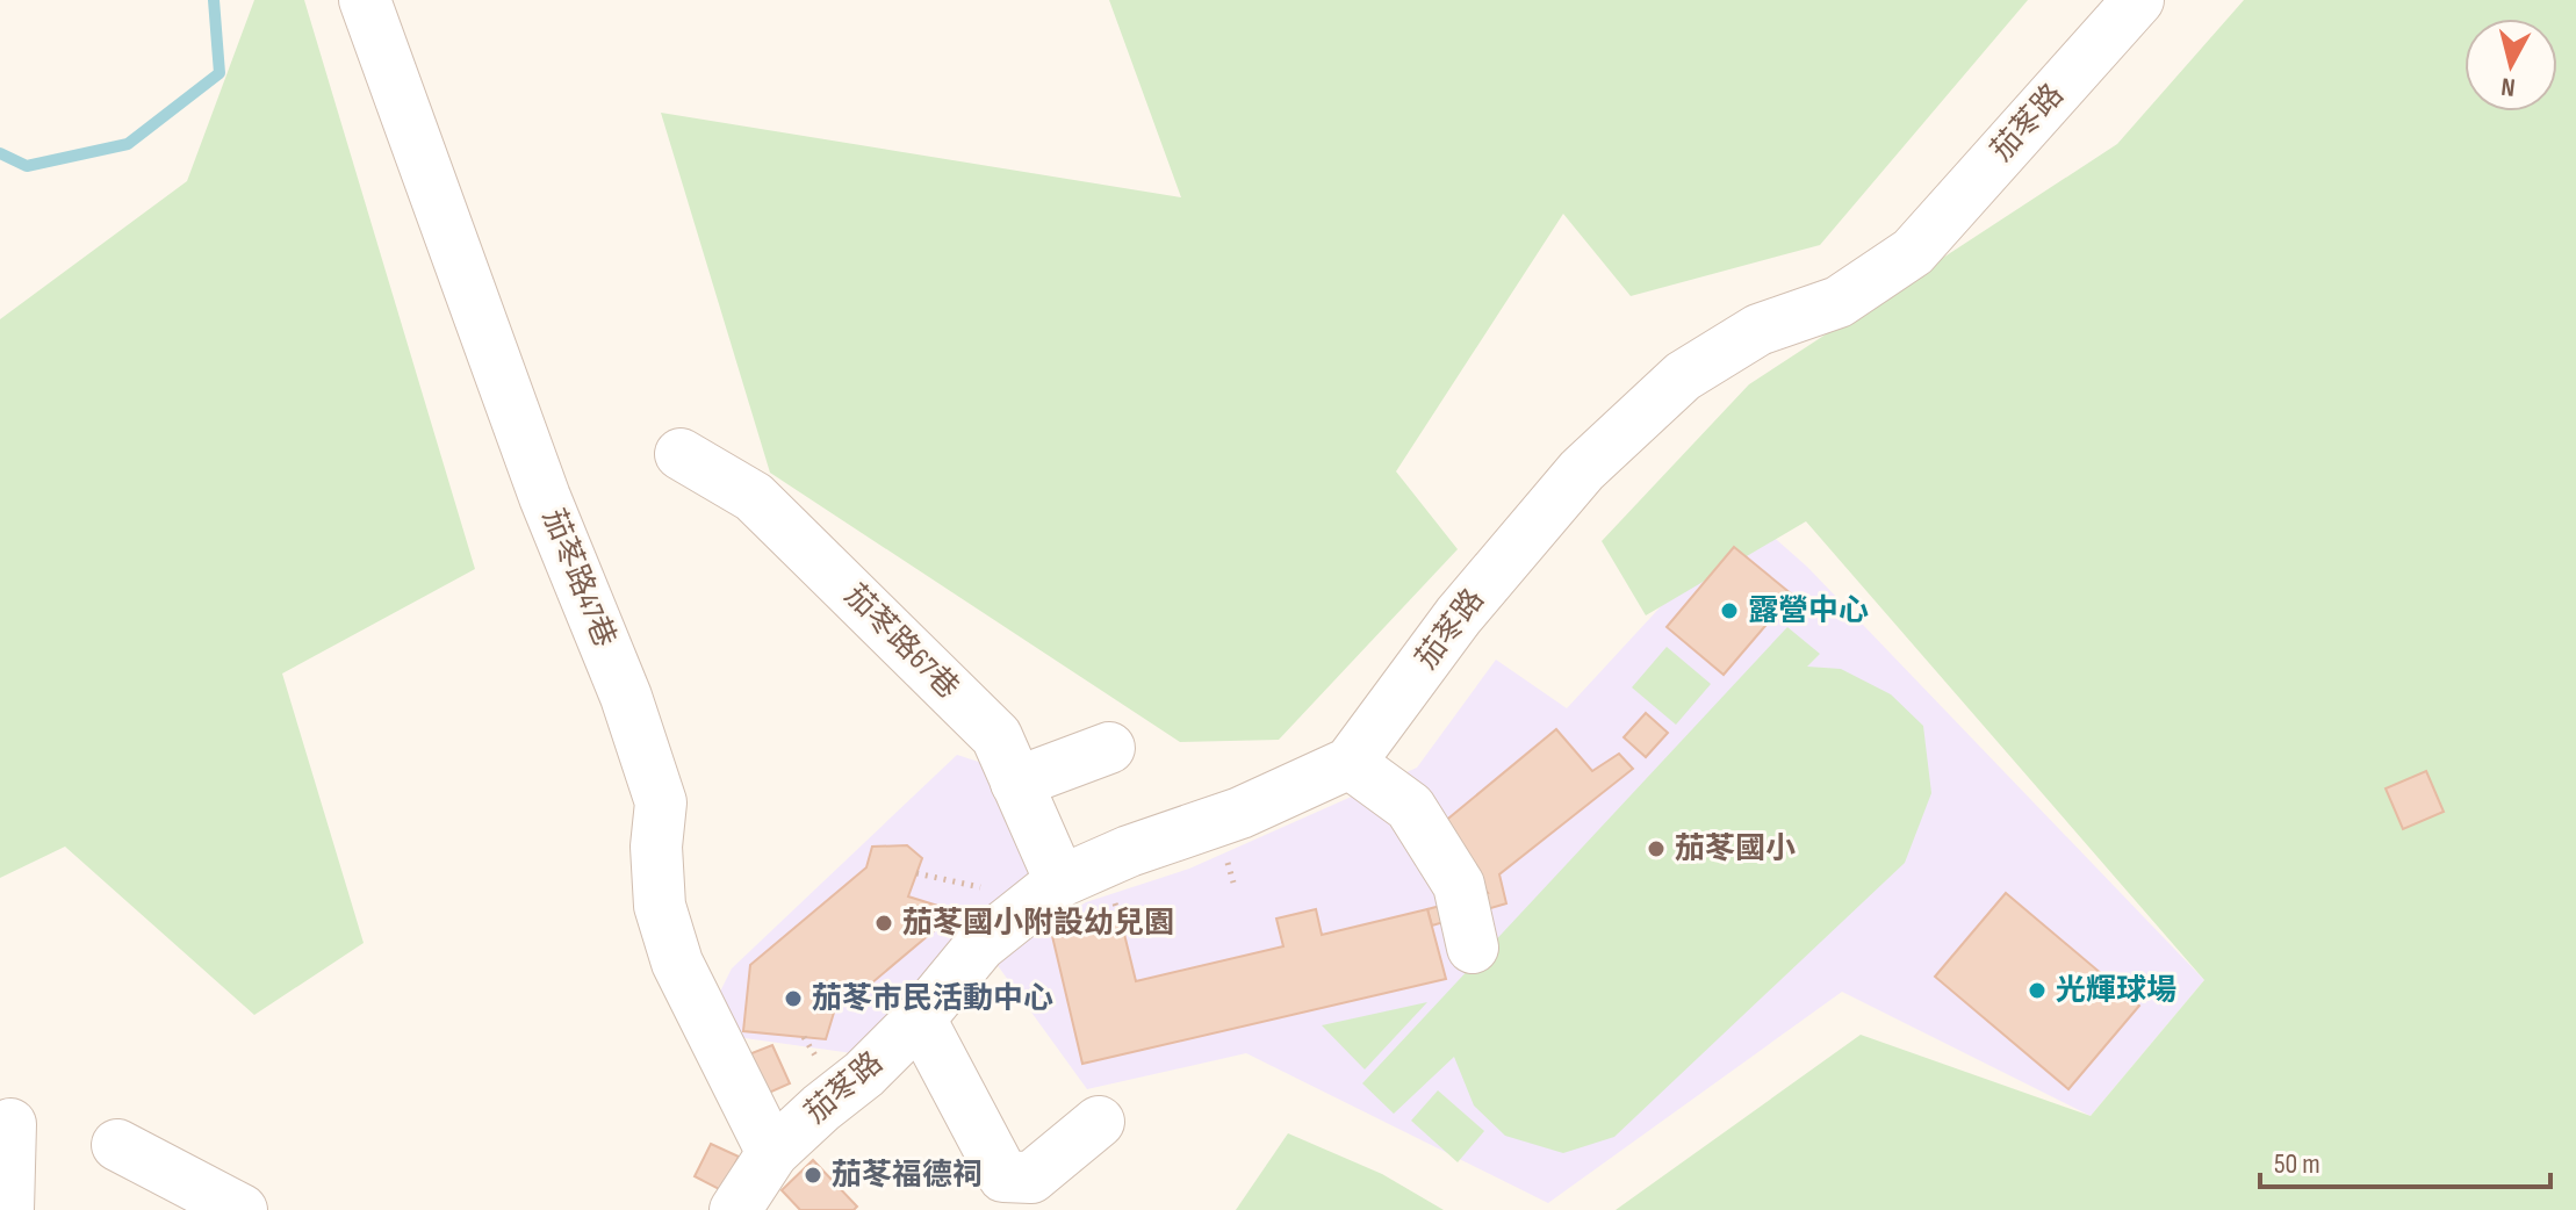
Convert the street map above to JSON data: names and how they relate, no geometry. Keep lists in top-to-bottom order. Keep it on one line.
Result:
{"streets":{"street":["茄苳路","茄苳路47巷","茄苳路67巷"]},"crossings":[["茄苳路","茄苳路47巷"],["茄苳路","茄苳路67巷"]],"places":["露營中心","茄苳國小","茄苳國小附設幼兒園","光輝球場","茄苳市民活動中心","茄苳福德祠"],"scale_bar":"50 m","north":"bottom"}
